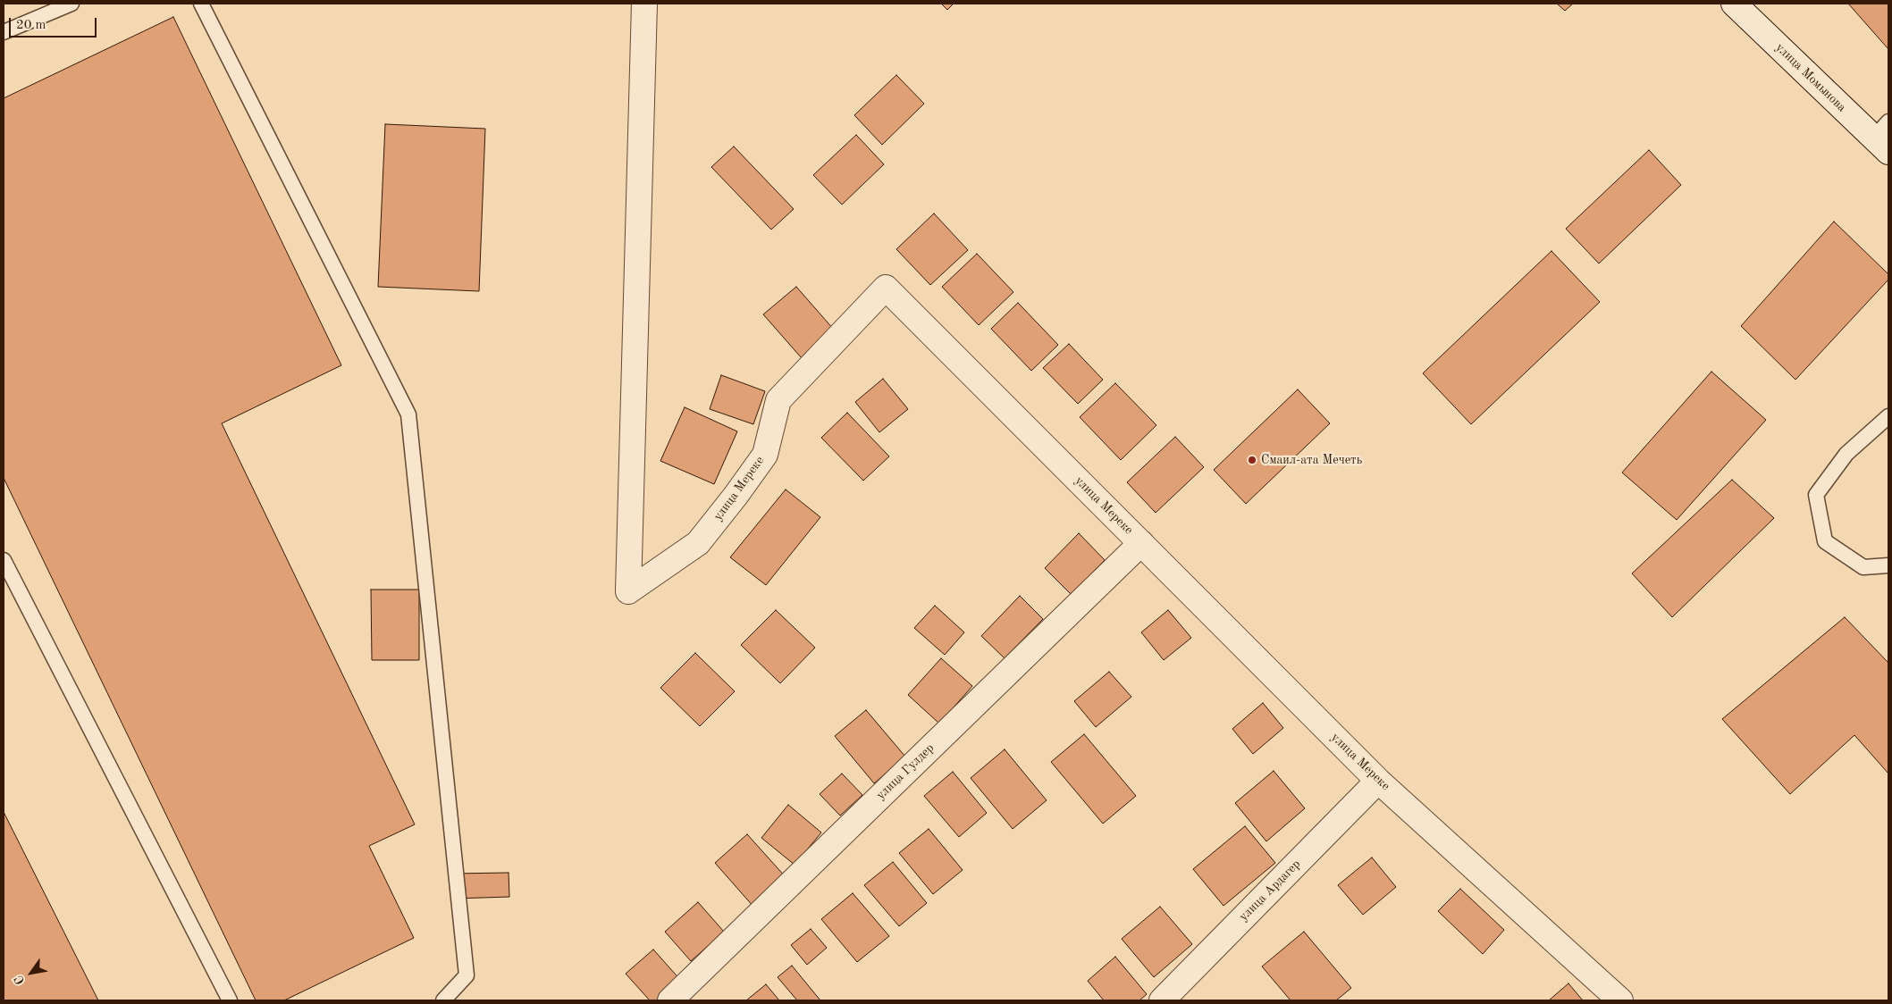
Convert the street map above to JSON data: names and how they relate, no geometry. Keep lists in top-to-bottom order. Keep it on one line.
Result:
{"streets":{"street":["улица Момынова","улица Мереке","улица Гулдер","улица Ардагер"]},"crossings":[["улица Мереке","улица Гулдер"],["улица Мереке","улица Ардагер"]],"places":["Смаил-ата Мечеть"],"scale_bar":"20 m","north":"bottom left"}
